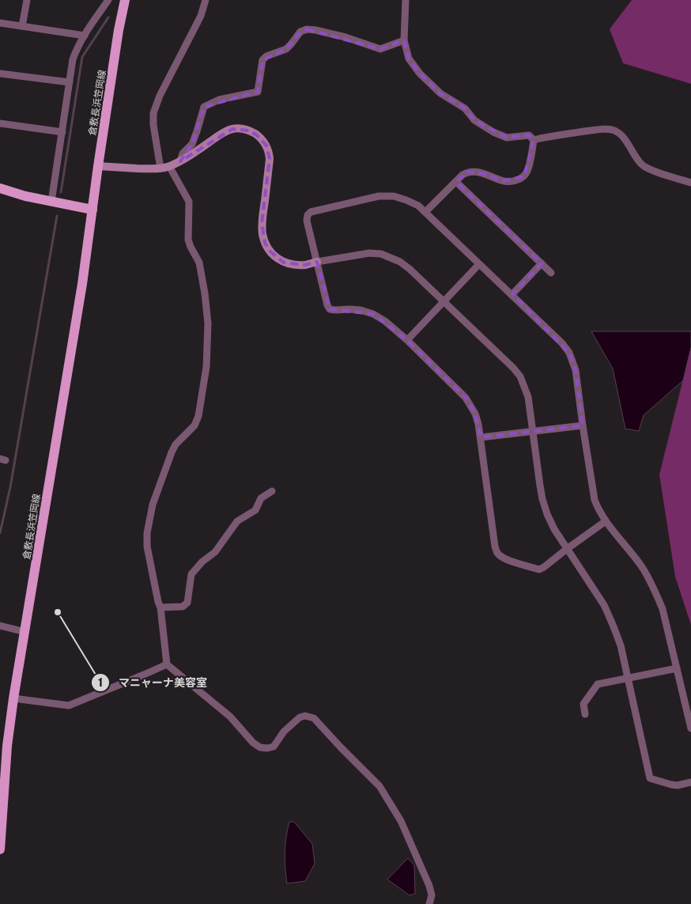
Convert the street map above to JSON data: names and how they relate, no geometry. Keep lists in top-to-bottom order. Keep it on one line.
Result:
{"streets":{"main road":["倉敷長浜笠岡線"]},"places":["マニャーナ美容室"]}
